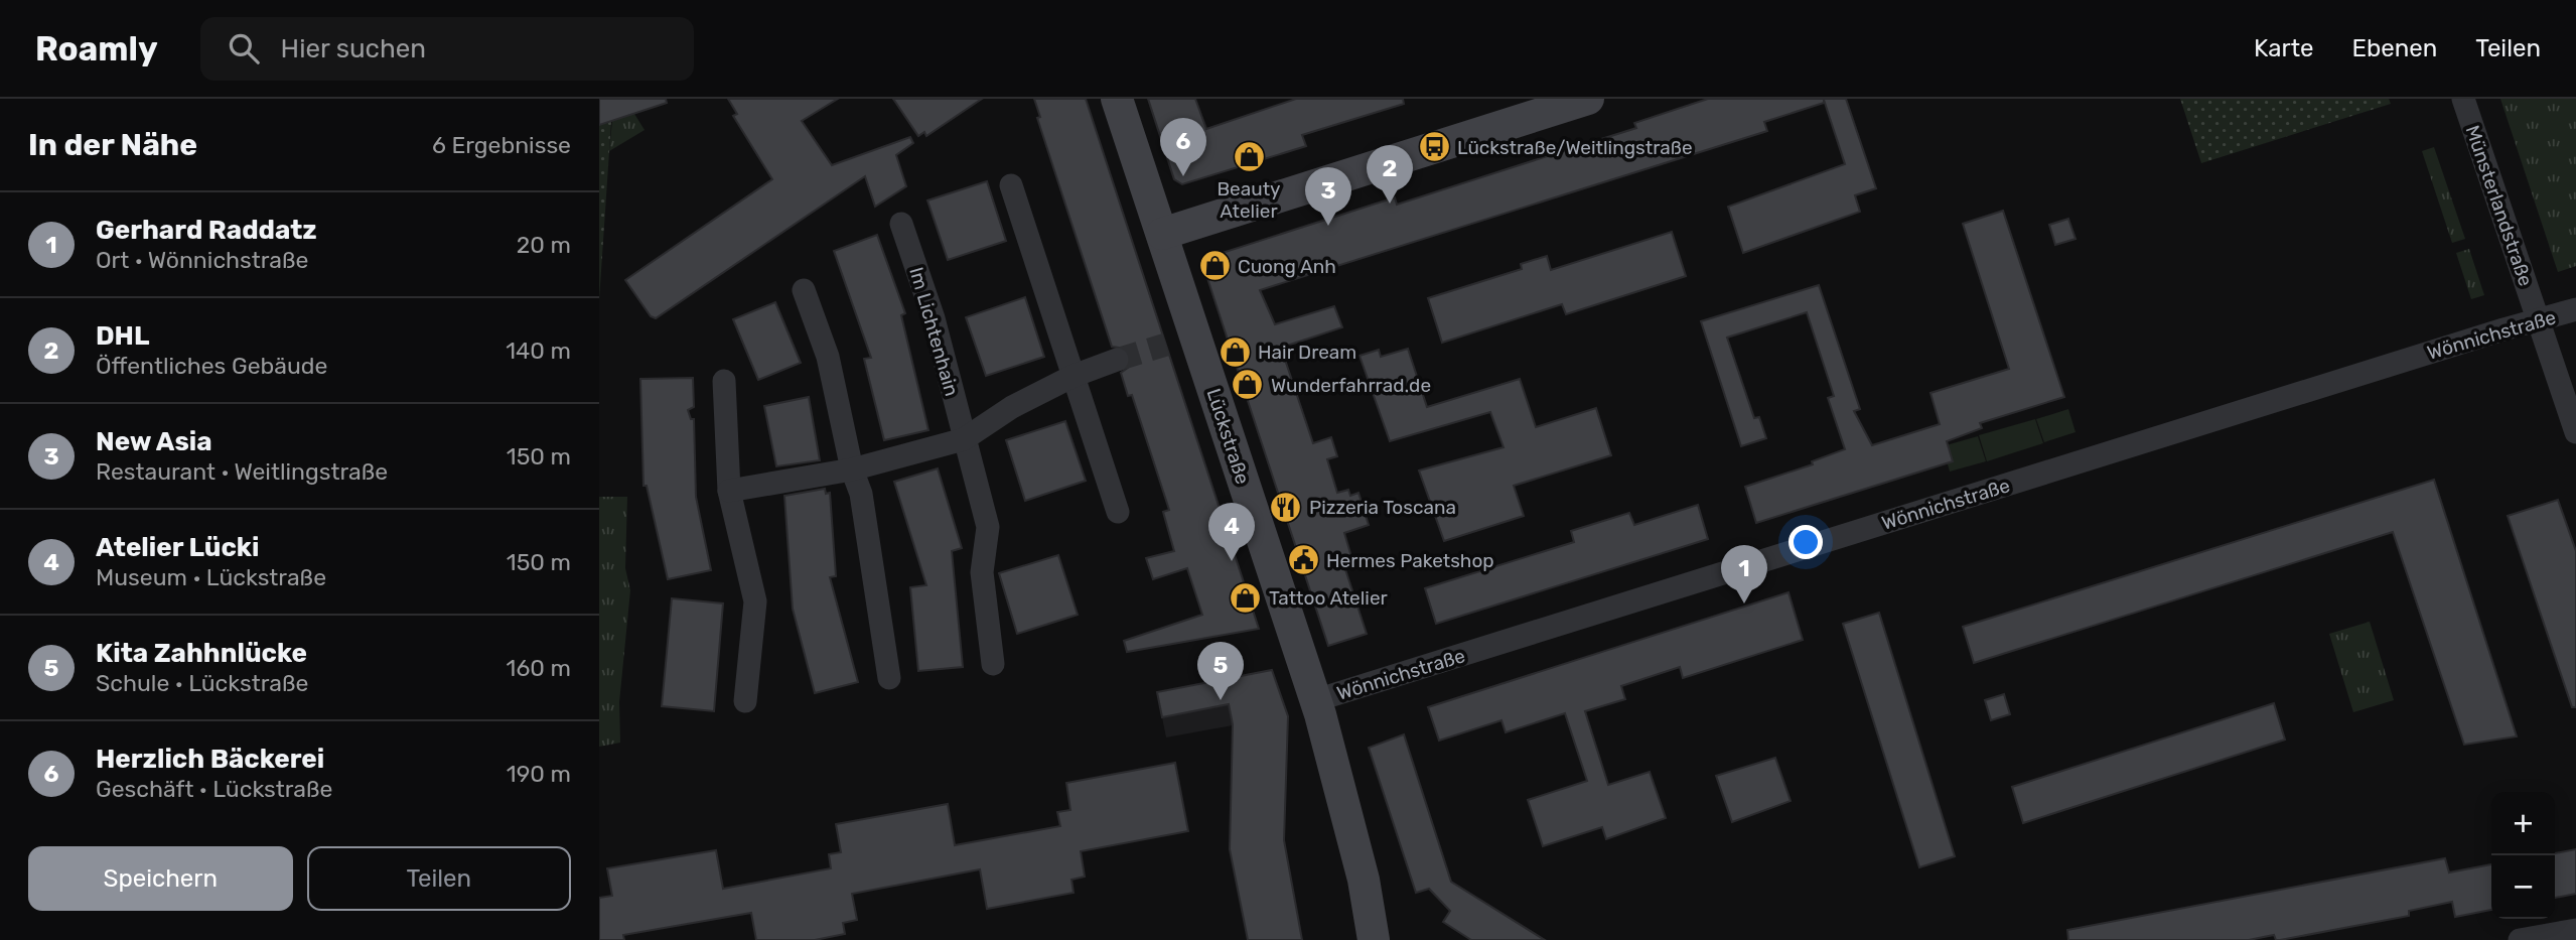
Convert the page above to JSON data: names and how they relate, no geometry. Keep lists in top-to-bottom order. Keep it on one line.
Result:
{"streets":{"street":["Münsterlandstraße","Im Lichtenhain","Wönnichstraße","Lückstraße"]},"crossings":[["Münsterlandstraße","Wönnichstraße"],["Wönnichstraße","Lückstraße"]],"places":{"bus stop":["Lückstraße/Weitlingstraße"],"shop":["Beauty Atelier","Cuong Anh","Hair Dream","Wunderfahrrad.de","Tattoo Atelier"],"restaurant":["Pizzeria Toscana"],"public building":["Hermes Paketshop"]},"page":{"header":"Roamly","search":"Hier suchen","nav":["Karte","Ebenen","Teilen"],"heading":["In der Nähe","6 Ergebnisse"],"pins":["6","2","3","4","1","5"],"list":[{"mark":"1","name":"Gerhard Raddatz","note":"Ort · Wönnichstraße","value":"20 m"},{"mark":"2","name":"DHL","note":"Öffentliches Gebäude","value":"140 m"},{"mark":"3","name":"New Asia","note":"Restaurant · Weitlingstraße","value":"150 m"},{"mark":"4","name":"Atelier Lücki","note":"Museum · Lückstraße","value":"150 m"},{"mark":"5","name":"Kita Zahhnlücke","note":"Schule · Lückstraße","value":"160 m"},{"mark":"6","name":"Herzlich Bäckerei","note":"Geschäft · Lückstraße","value":"190 m"}],"map_buttons":["+","−"],"buttons":["Speichern","Teilen"]}}
